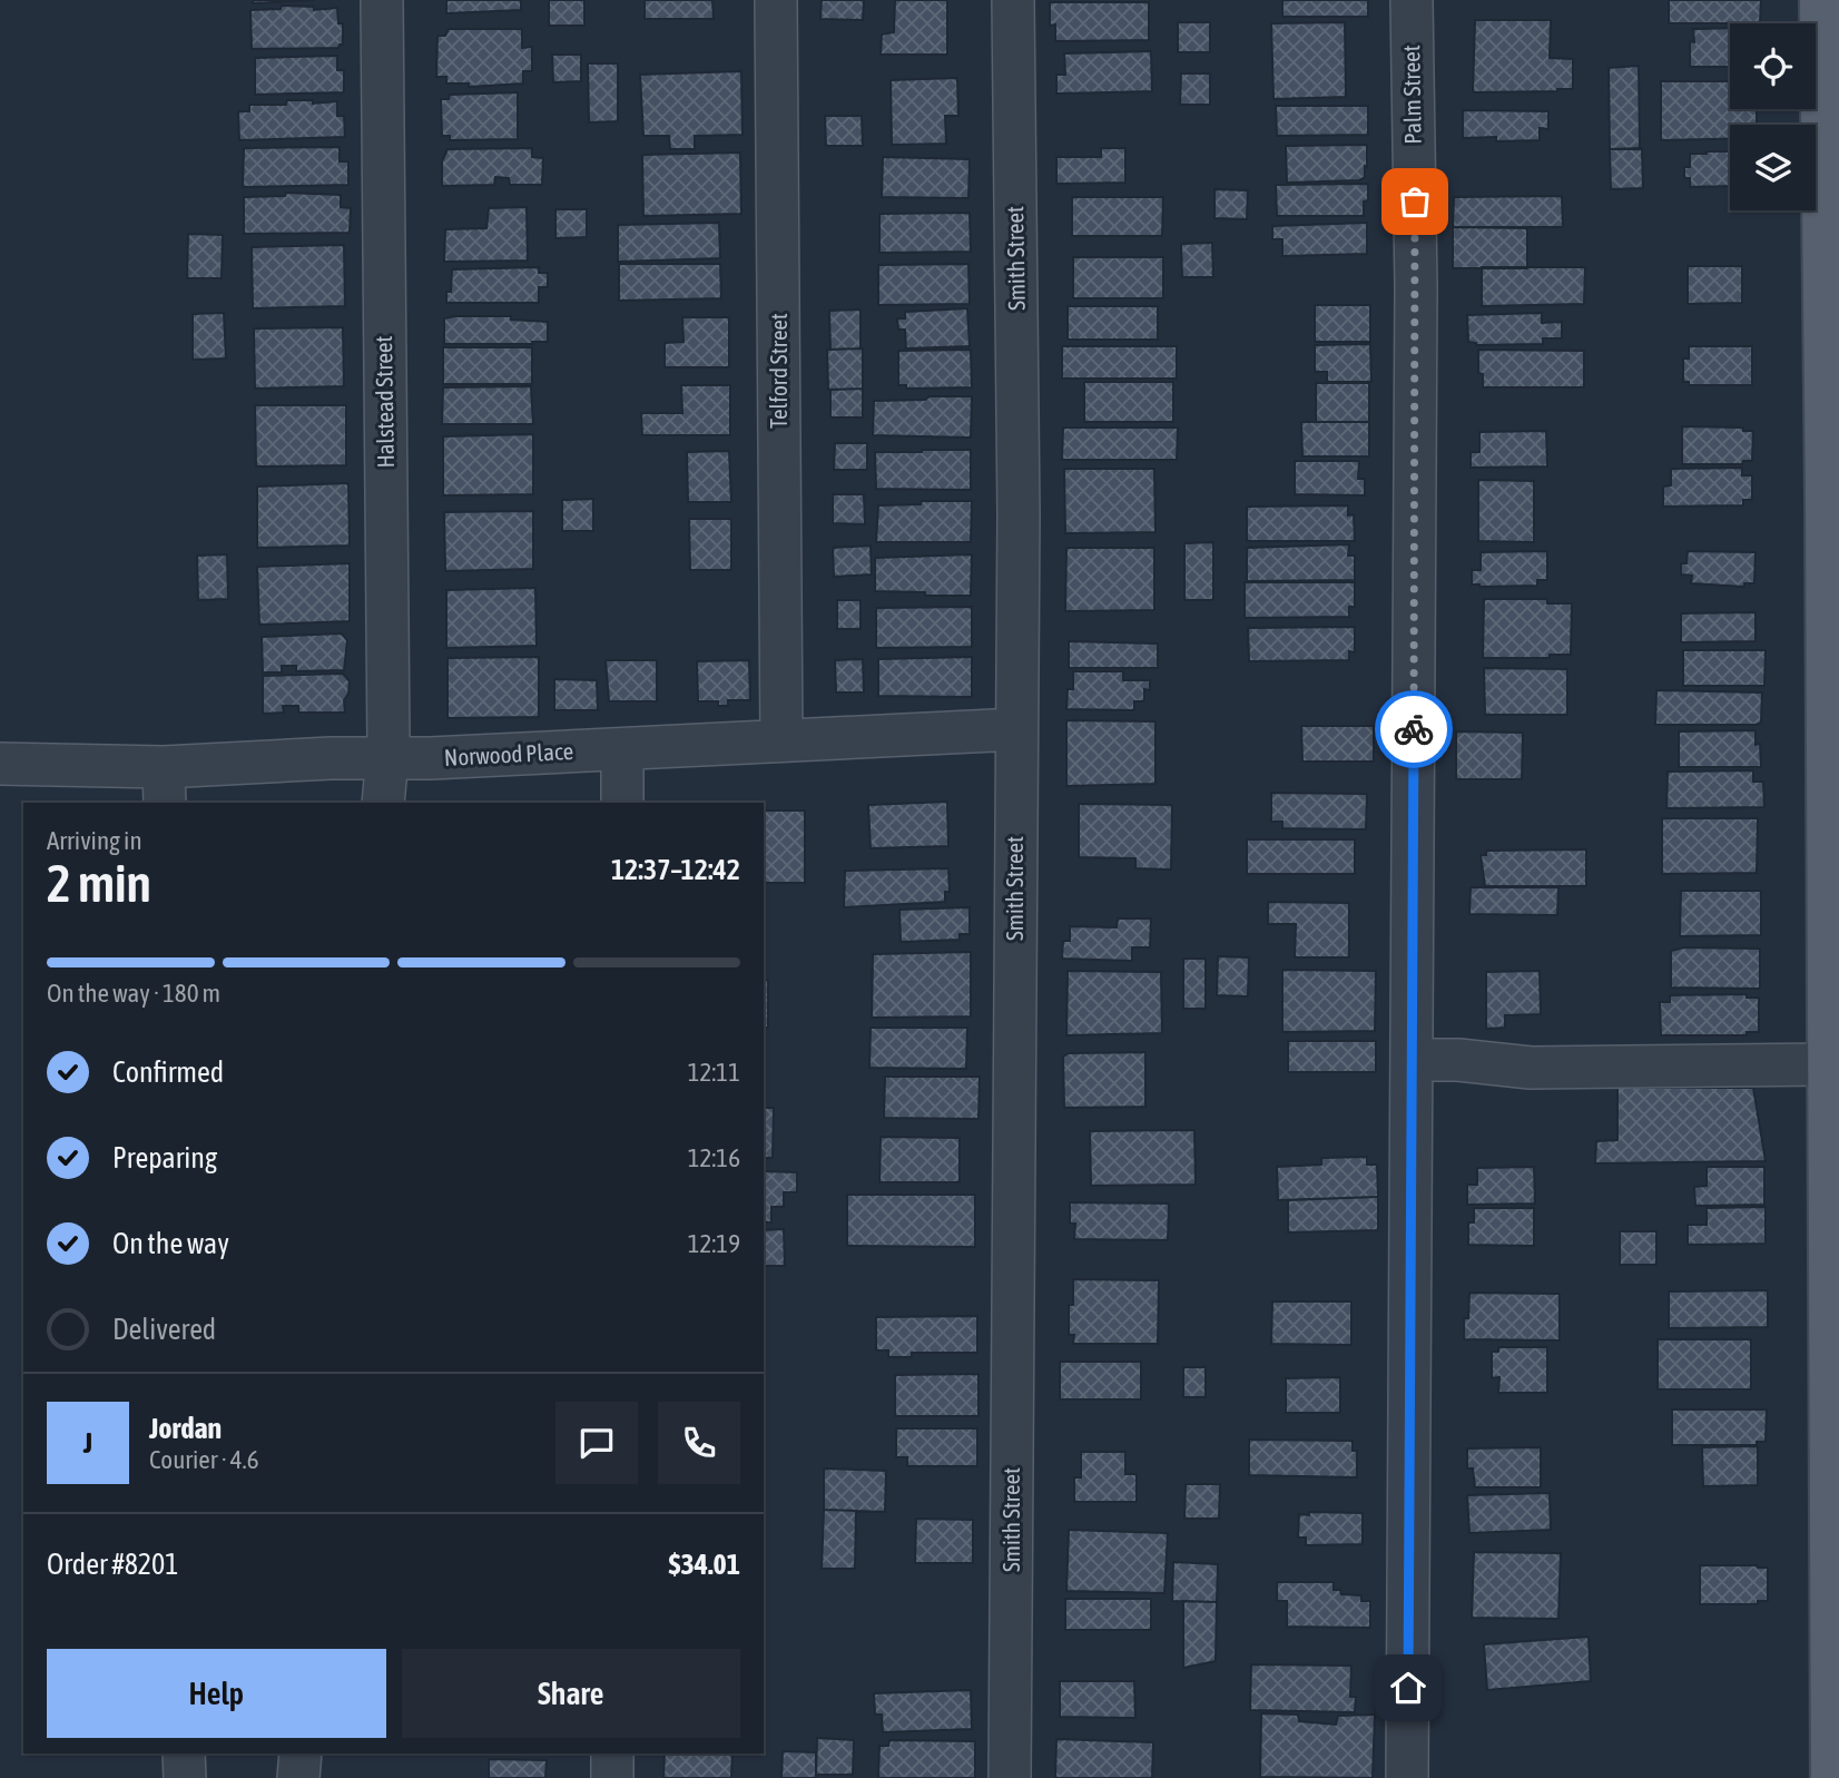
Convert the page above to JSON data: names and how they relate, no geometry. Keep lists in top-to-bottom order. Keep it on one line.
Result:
{"streets":{"street":["Palm Street","Smith Street","Telford Street","Halstead Street","Norwood Place"]},"crossings":[["Smith Street","Norwood Place"],["Telford Street","Norwood Place"],["Halstead Street","Norwood Place"]],"page":{"heading":["2 min","Arriving in","12:37–12:42"],"panel":["Jordan","Courier · 4.6","Order #8201","$34.01"],"bar":"On the way · 180 m","list":[["Confirmed","12:11"],["Preparing","12:16"],["On the way","12:19"],"Delivered"],"round":"J","buttons":["Help","Share"]}}
